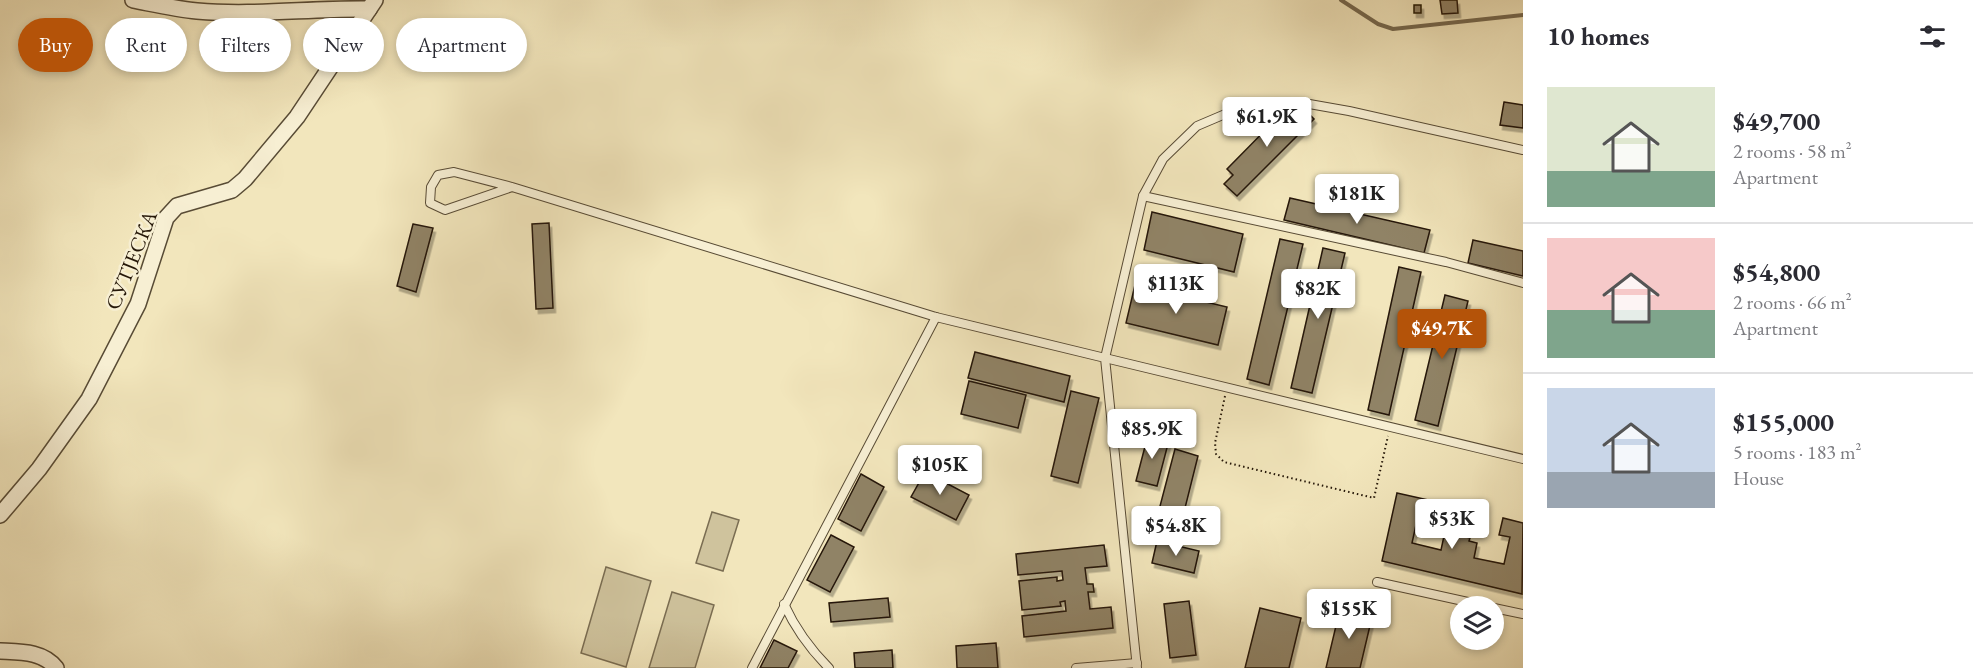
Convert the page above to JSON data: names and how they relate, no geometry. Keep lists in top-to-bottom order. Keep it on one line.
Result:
{"streets":{"street":["СУТЈЕСКА"]},"page":{"heading":"10 homes","chip":["Buy","Rent","Filters","New","Apartment"],"list":[{"name":"$49,700","note":"2 rooms · 58 m² · Apartment"},{"name":"$54,800","note":"2 rooms · 66 m² · Apartment"},{"name":"$155,000","note":"5 rooms · 183 m² · House"}],"price":["$61.9K","$181K","$113K","$82K","$49.7K","$85.9K","$105K","$53K","$54.8K","$155K"]}}
